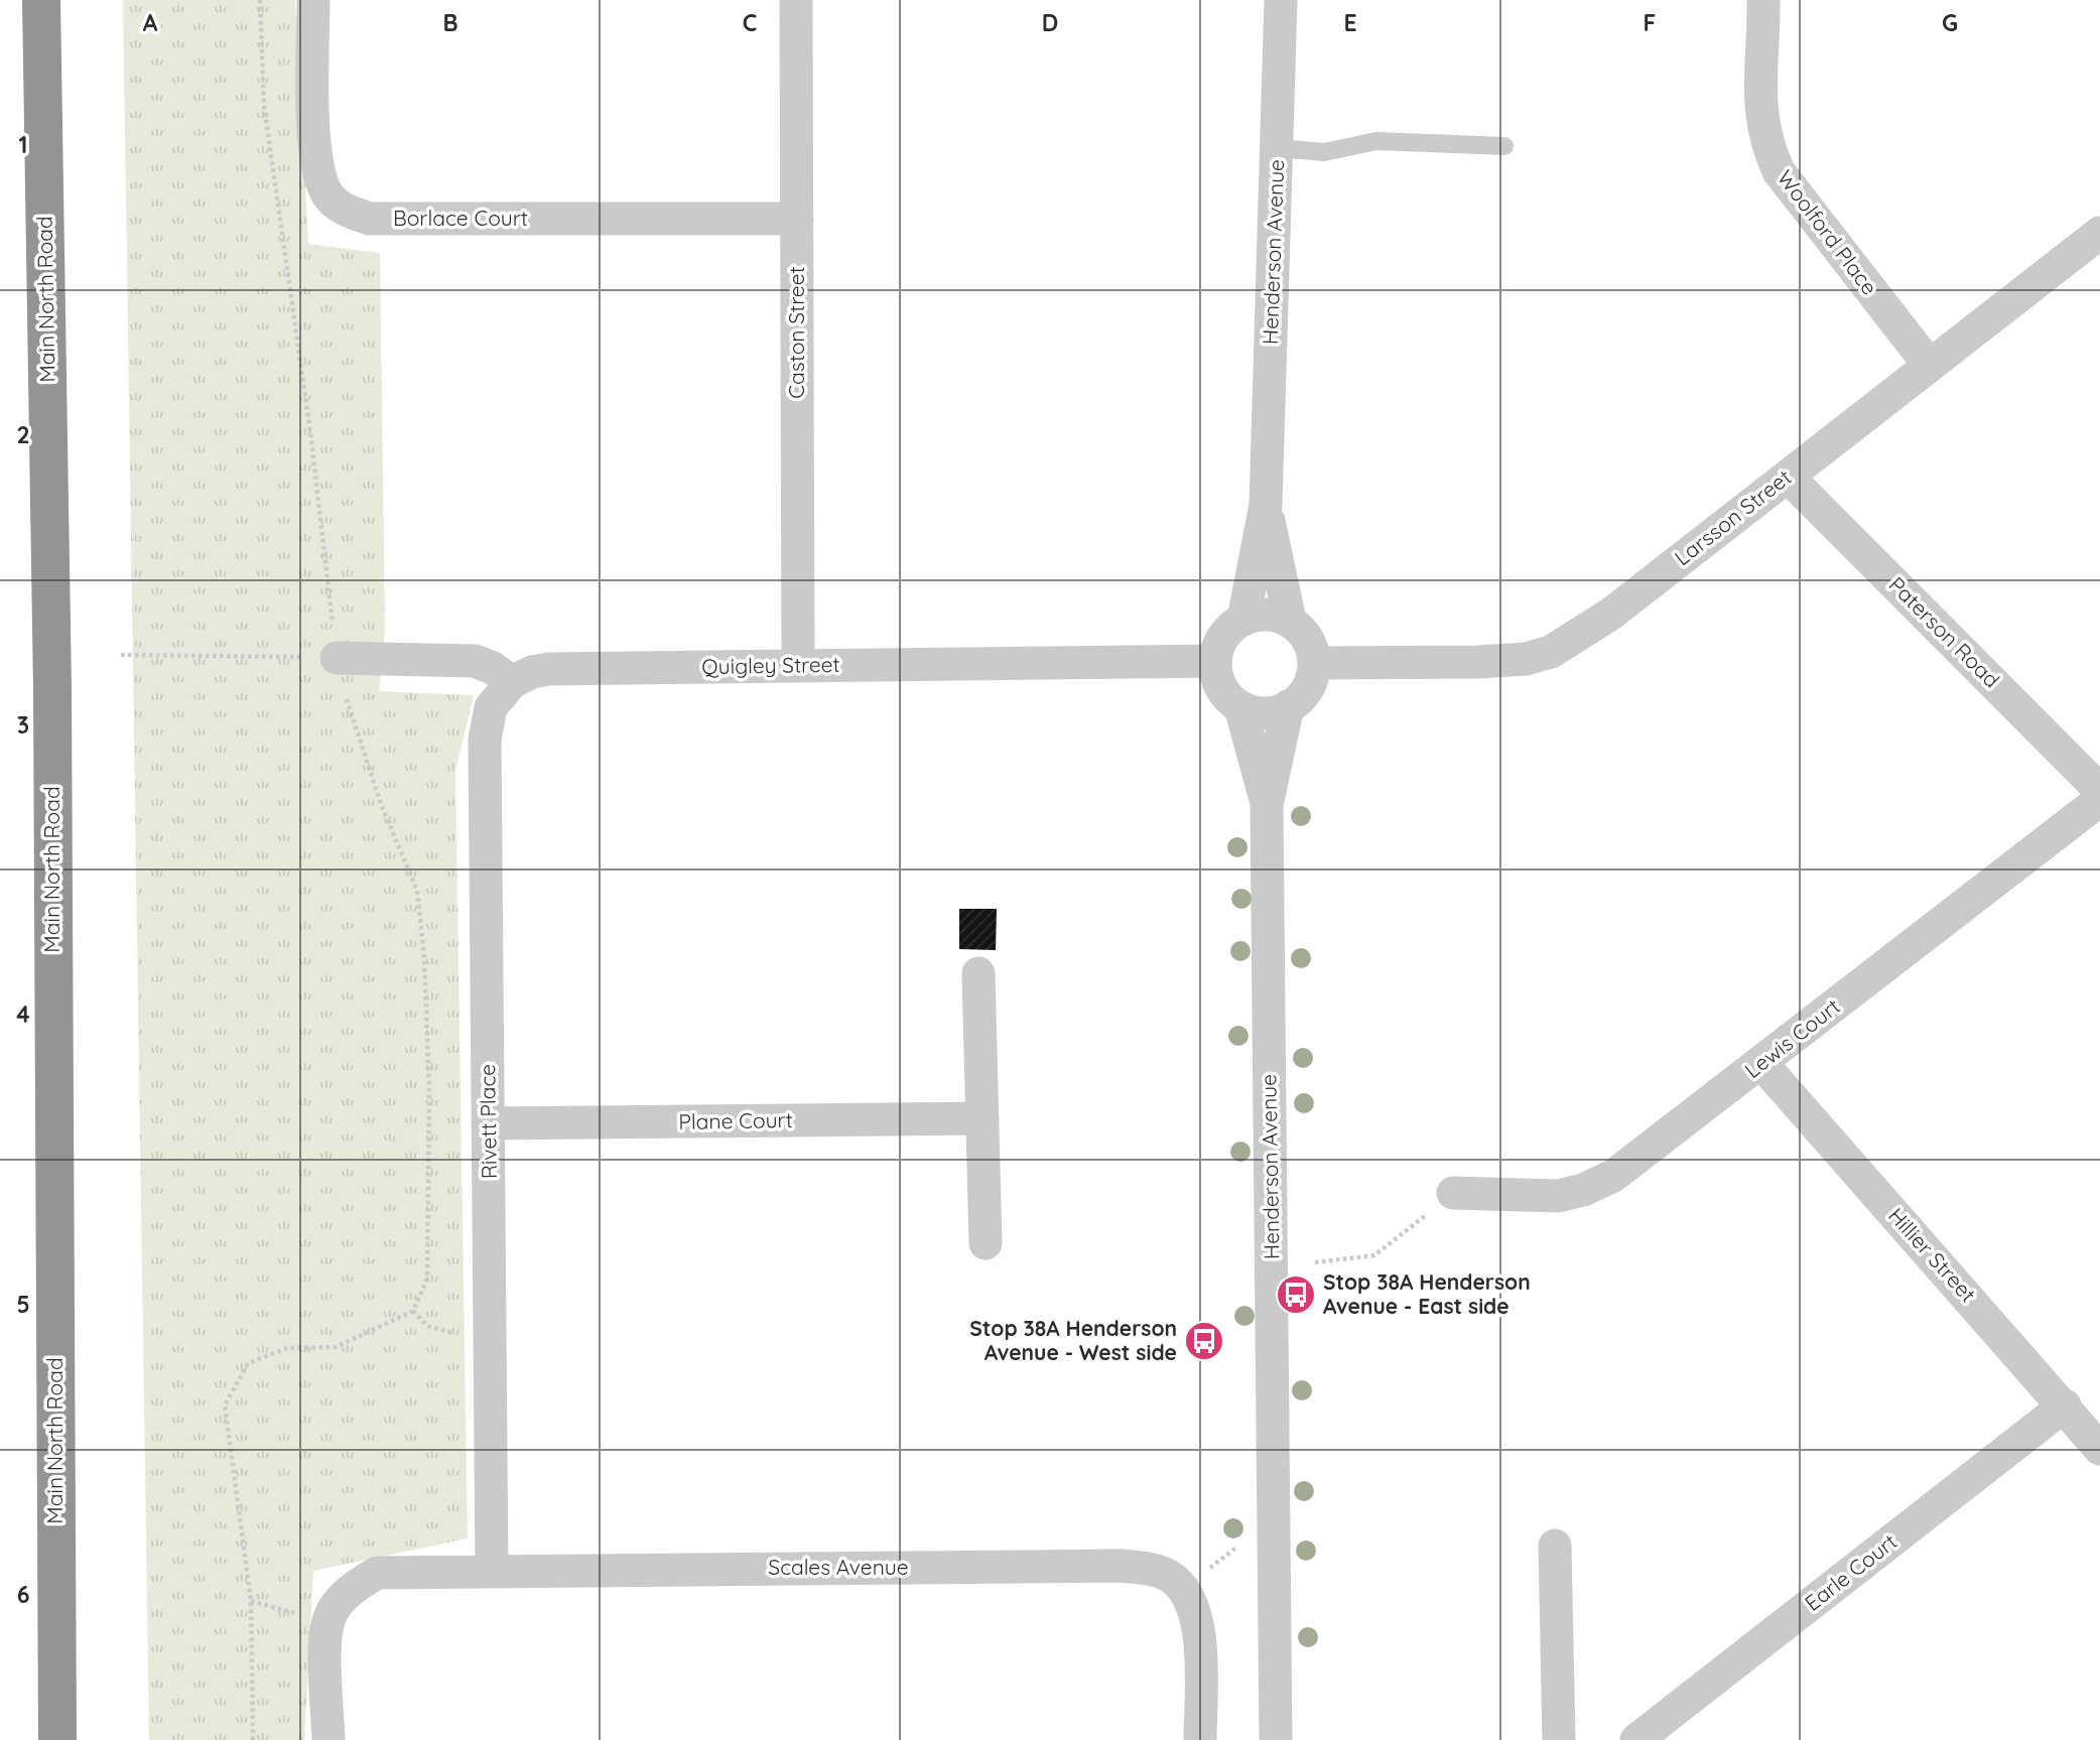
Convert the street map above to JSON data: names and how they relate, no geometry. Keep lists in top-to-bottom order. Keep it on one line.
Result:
{"streets":{"highway":["Main North Road"],"street":["Borlace Court","Woolford Place","Henderson Avenue","Caston Street","Larsson Street","Paterson Road","Quigley Street","Lewis Court","Rivett Place","Plane Court","Hillier Street","Scales Avenue","Earle Court"]},"crossings":[["Borlace Court","Caston Street"],["Woolford Place","Larsson Street"],["Henderson Avenue","Larsson Street"],["Henderson Avenue","Quigley Street"],["Caston Street","Quigley Street"],["Larsson Street","Paterson Road"],["Larsson Street","Quigley Street"],["Quigley Street","Rivett Place"],["Lewis Court","Hillier Street"],["Rivett Place","Plane Court"],["Rivett Place","Scales Avenue"],["Hillier Street","Earle Court"]],"places":{"bus stop":["Stop 38A Henderson Avenue - East side","Stop 38A Henderson Avenue - West side"]},"grid":{"columns":["A","B","C","D","E","F","G"],"rows":["1","2","3","4","5","6"]}}
